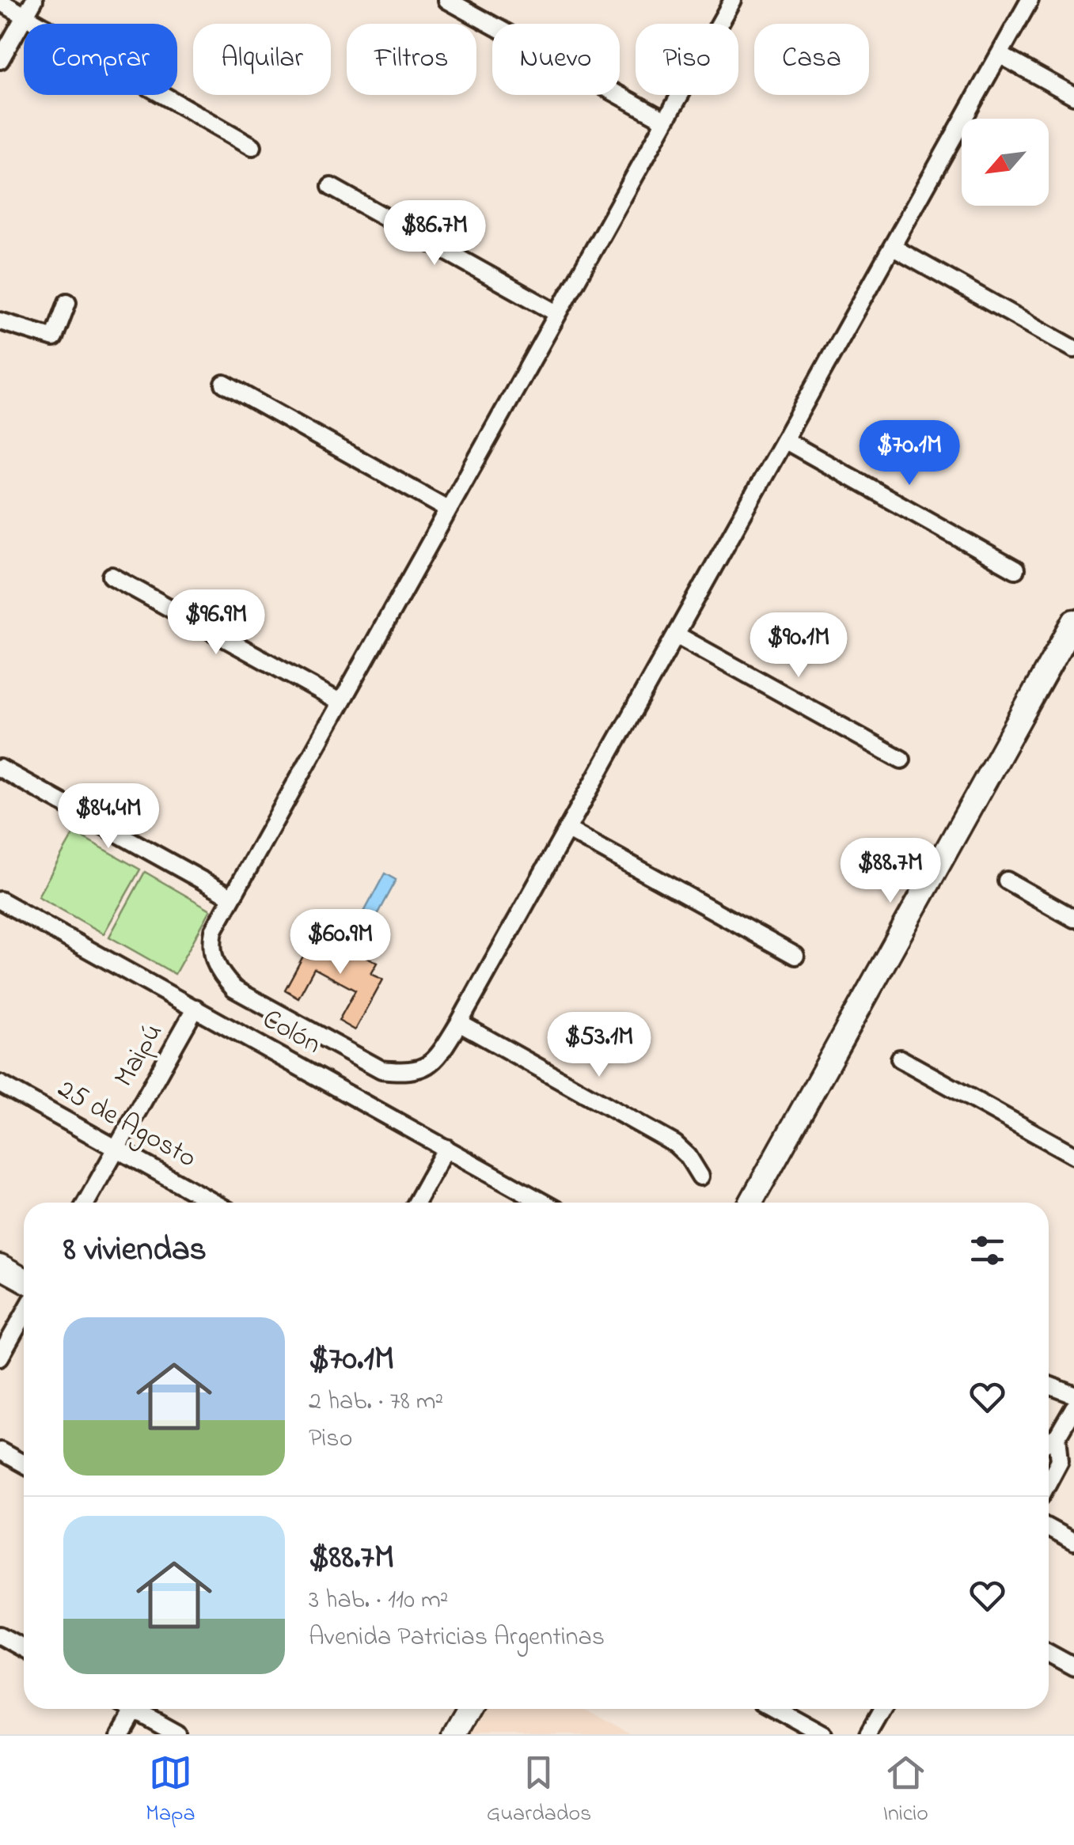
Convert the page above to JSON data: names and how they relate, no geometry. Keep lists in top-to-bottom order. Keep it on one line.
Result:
{"streets":{"street":["Colón","Maipú","25 de Agosto"]},"crossings":[["Colón","Maipú"],["Maipú","25 de Agosto"]],"north":"bottom left","page":{"chip":["Comprar","Alquilar","Filtros","Nuevo","Piso","Casa"],"price":["$86.7M","$70.1M","$96.9M","$90.1M","$84.4M","$88.7M","$60.9M","$53.1M"],"heading":"8 viviendas","list":[{"name":"$70.1M","note":"2 hab. · 78 m² · Piso"},{"name":"$88.7M","note":"3 hab. · 110 m² · Avenida Patricias Argentinas"}],"tabs":["Mapa","Guardados","Inicio"]}}
